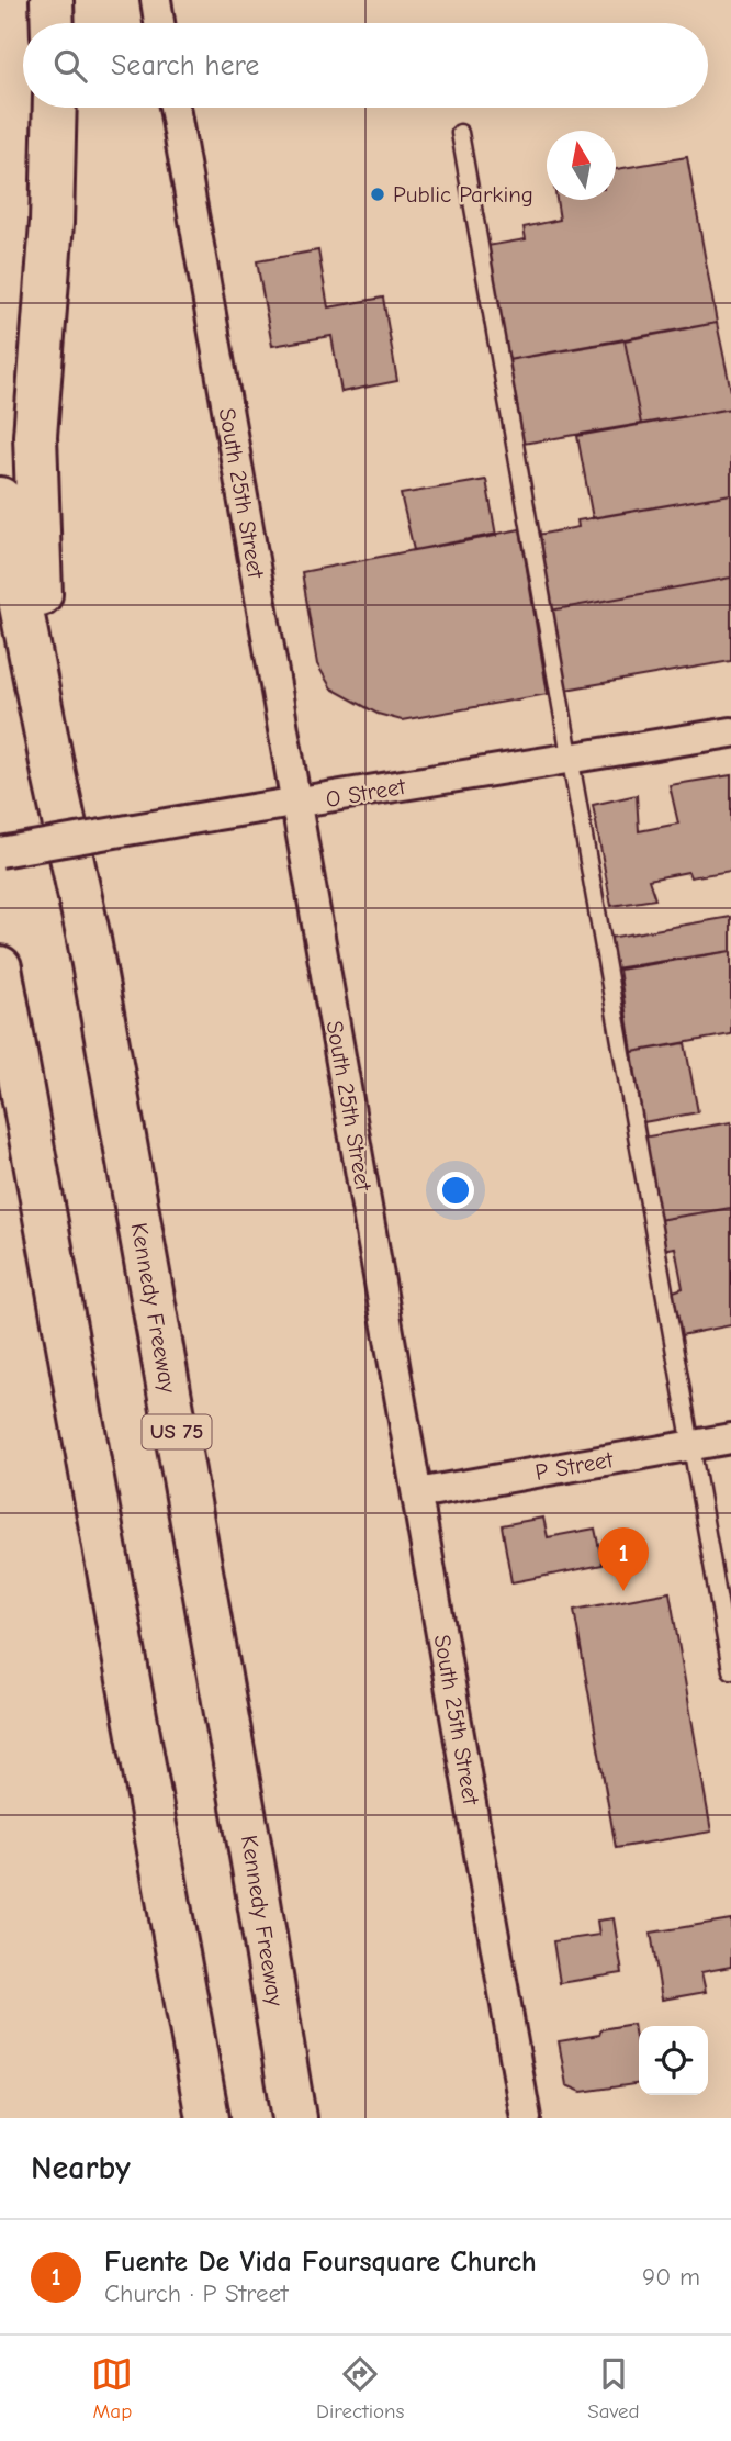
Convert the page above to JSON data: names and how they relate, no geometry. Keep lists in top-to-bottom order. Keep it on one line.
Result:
{"streets":{"highway":["Kennedy Freeway","US 75"],"street":["South 25th Street","O Street","P Street"]},"crossings":[["South 25th Street","O Street"],["South 25th Street","P Street"]],"places":["Public Parking"],"north":"top","page":{"search":"Search here","pins":"1","heading":"Nearby","list":[{"mark":"1","name":"Fuente De Vida Foursquare Church","note":"Church · P Street","value":"90 m"}],"nav":["Map","Directions","Saved"]}}
